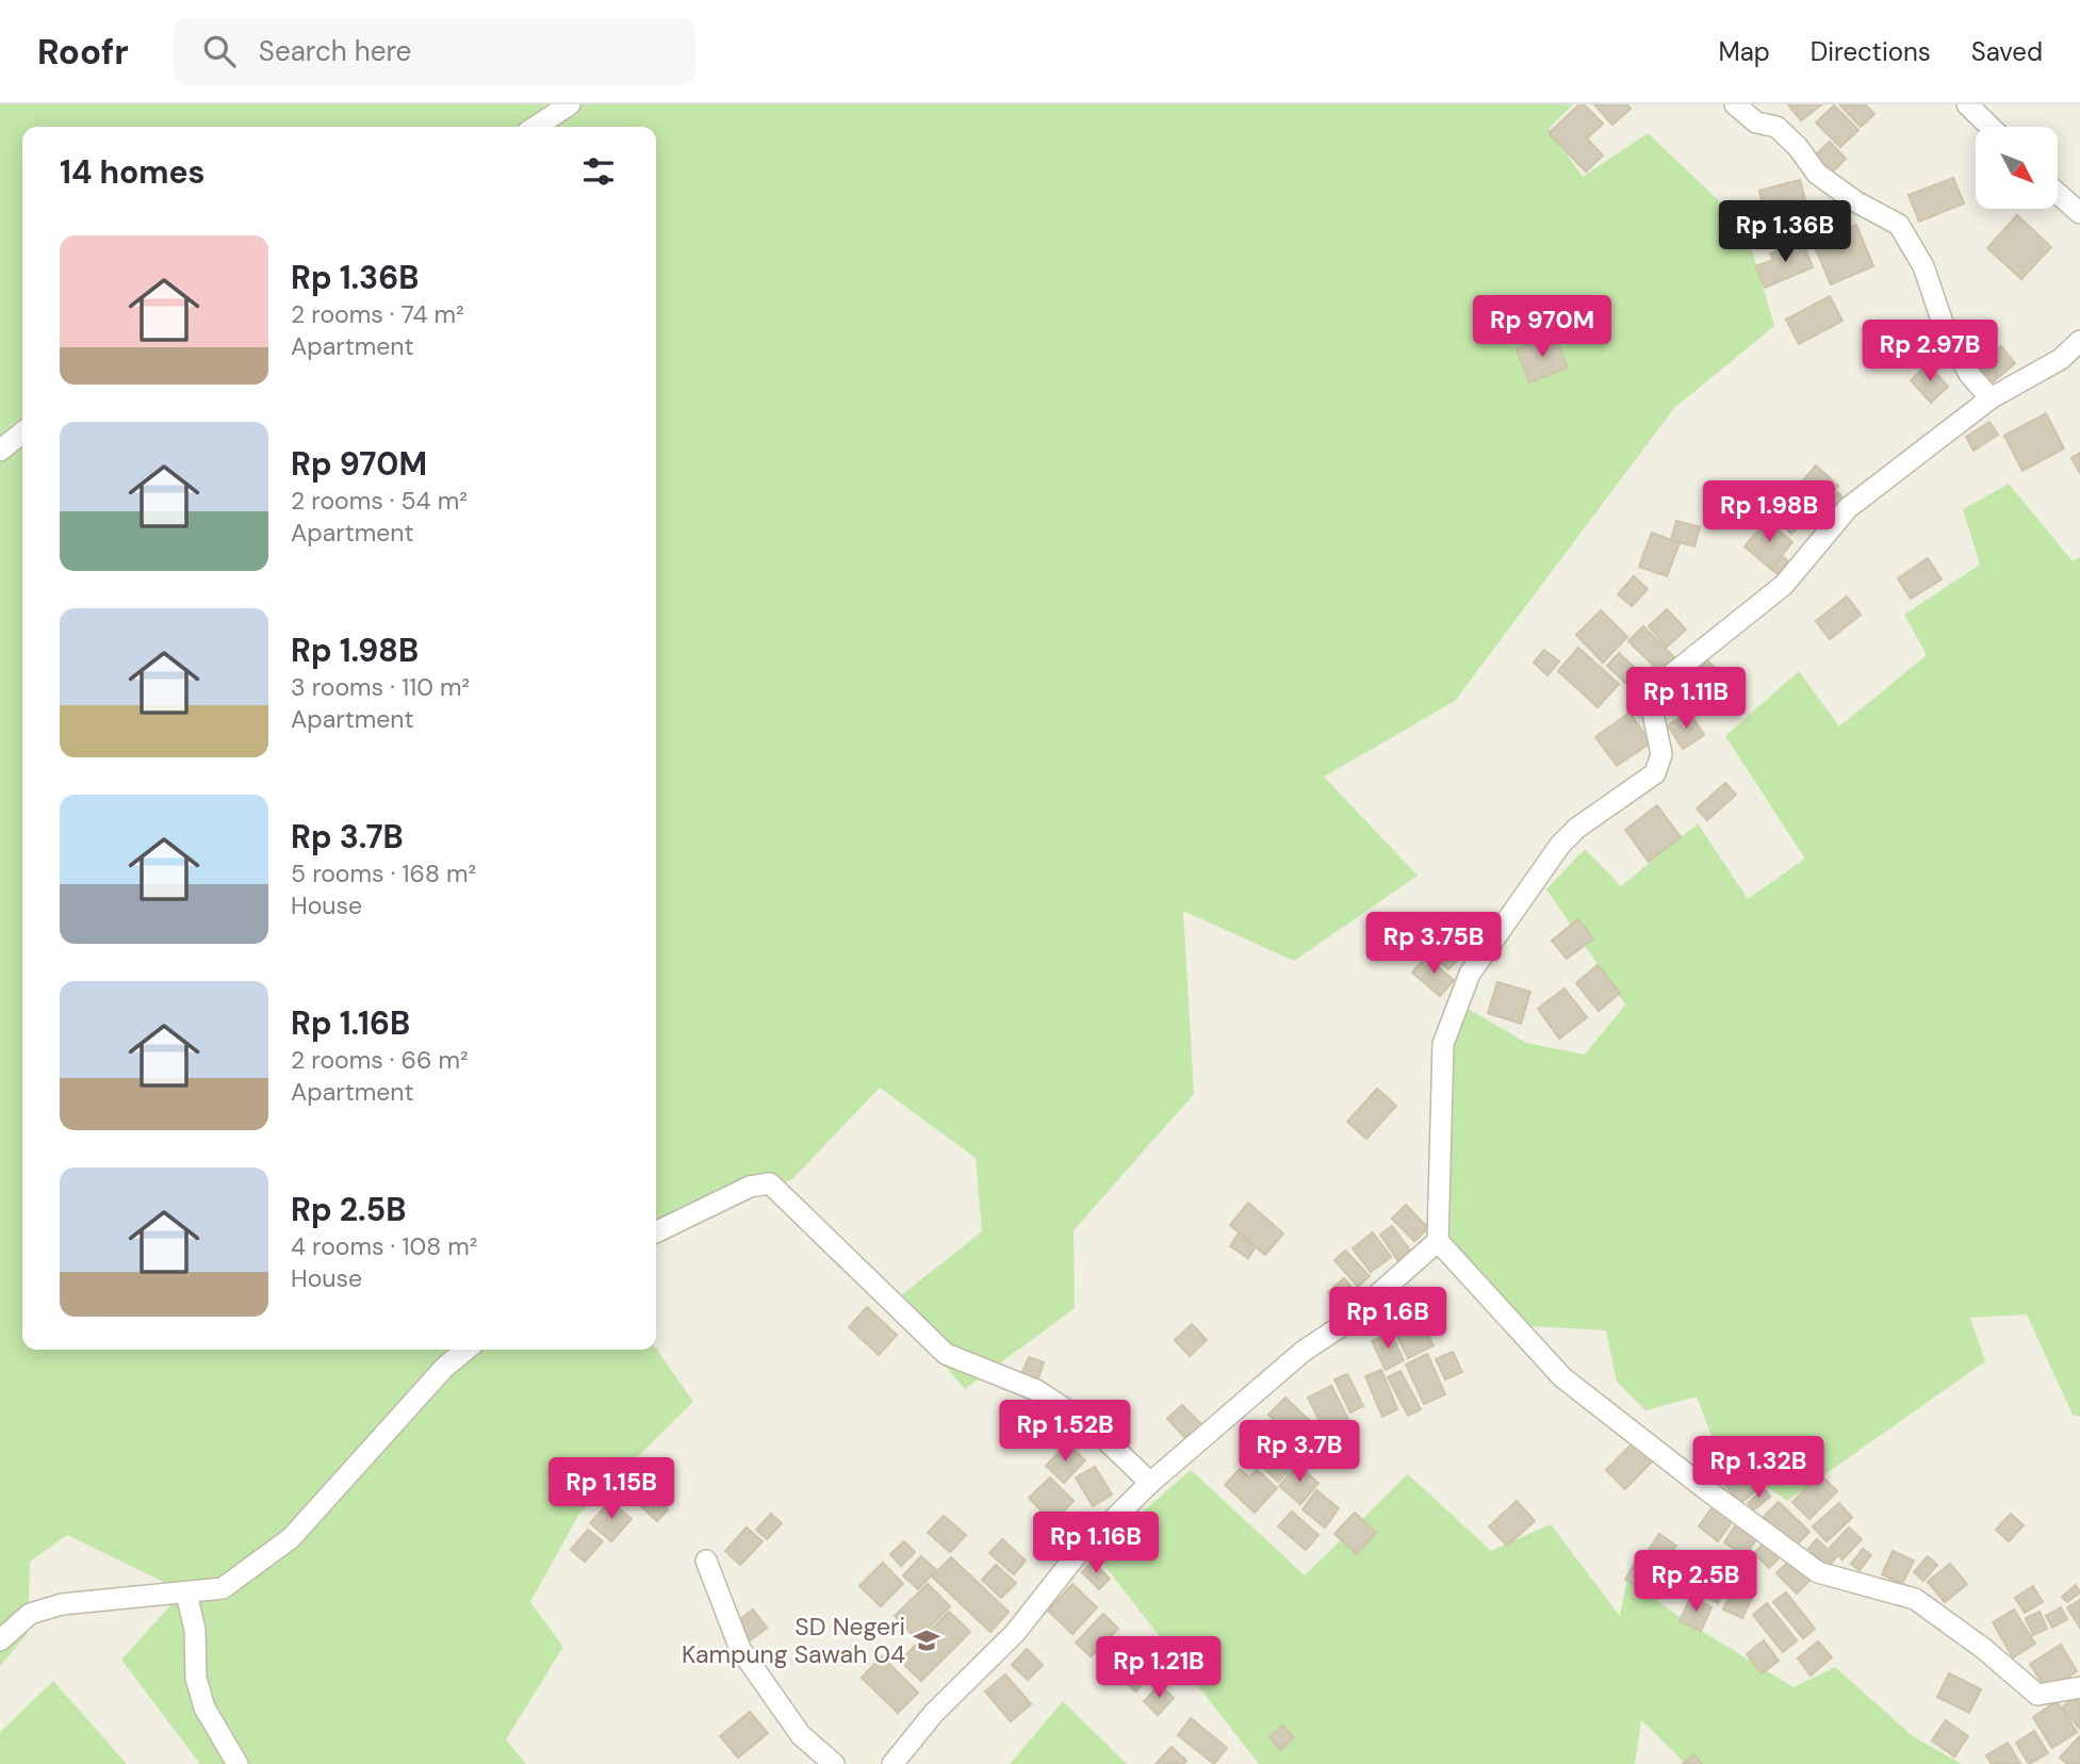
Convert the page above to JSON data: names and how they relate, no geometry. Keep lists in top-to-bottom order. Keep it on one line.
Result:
{"places":{"school or university":["SD Negeri Kampung Sawah 04"]},"north":"bottom right","page":{"header":"Roofr","search":"Search here","nav":["Map","Directions","Saved"],"heading":"14 homes","price":["Rp 1.36B","Rp 970M","Rp 2.97B","Rp 1.98B","Rp 1.11B","Rp 3.75B","Rp 1.6B","Rp 1.52B","Rp 3.7B","Rp 1.32B","Rp 1.15B","Rp 1.16B","Rp 2.5B","Rp 1.21B"],"list":[{"name":"Rp 1.36B","note":"2 rooms · 74 m² · Apartment"},{"name":"Rp 970M","note":"2 rooms · 54 m² · Apartment"},{"name":"Rp 1.98B","note":"3 rooms · 110 m² · Apartment"},{"name":"Rp 3.7B","note":"5 rooms · 168 m² · House"},{"name":"Rp 1.16B","note":"2 rooms · 66 m² · Apartment"},{"name":"Rp 2.5B","note":"4 rooms · 108 m² · House"}]}}
